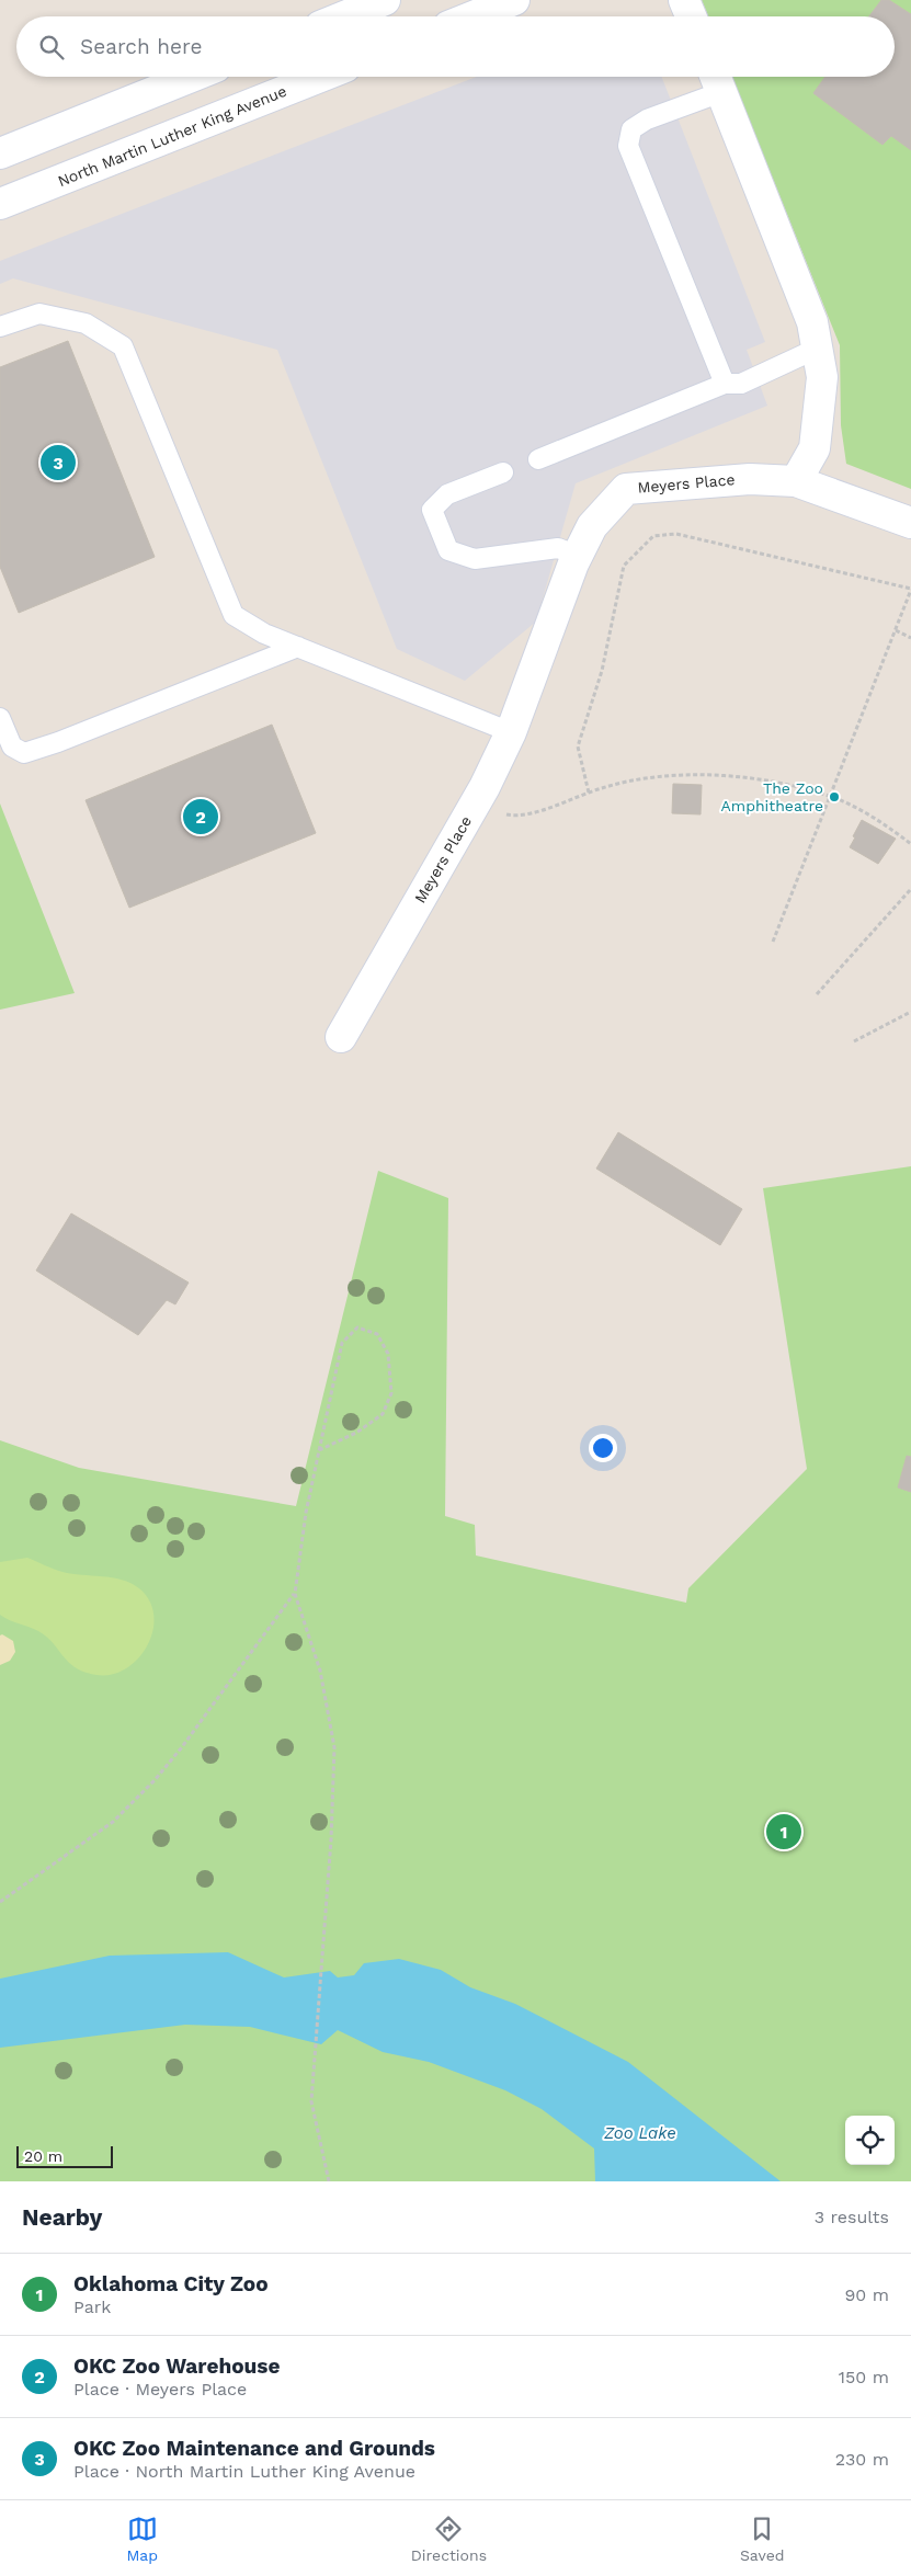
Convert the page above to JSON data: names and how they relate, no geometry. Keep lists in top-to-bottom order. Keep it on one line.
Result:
{"streets":{"street":["North Martin Luther King Avenue","Meyers Place"]},"water":["Zoo Lake"],"places":["The Zoo Amphitheatre"],"scale_bar":"20 m","page":{"search":"Search here","pins":["3","2","1"],"scale":"20 m","heading":["Nearby","3 results"],"list":[{"mark":"1","name":"Oklahoma City Zoo","note":"Park","value":"90 m"},{"mark":"2","name":"OKC Zoo Warehouse","note":"Place · Meyers Place","value":"150 m"},{"mark":"3","name":"OKC Zoo Maintenance and Grounds","note":"Place · North Martin Luther King Avenue","value":"230 m"}],"nav":["Map","Directions","Saved"]}}
